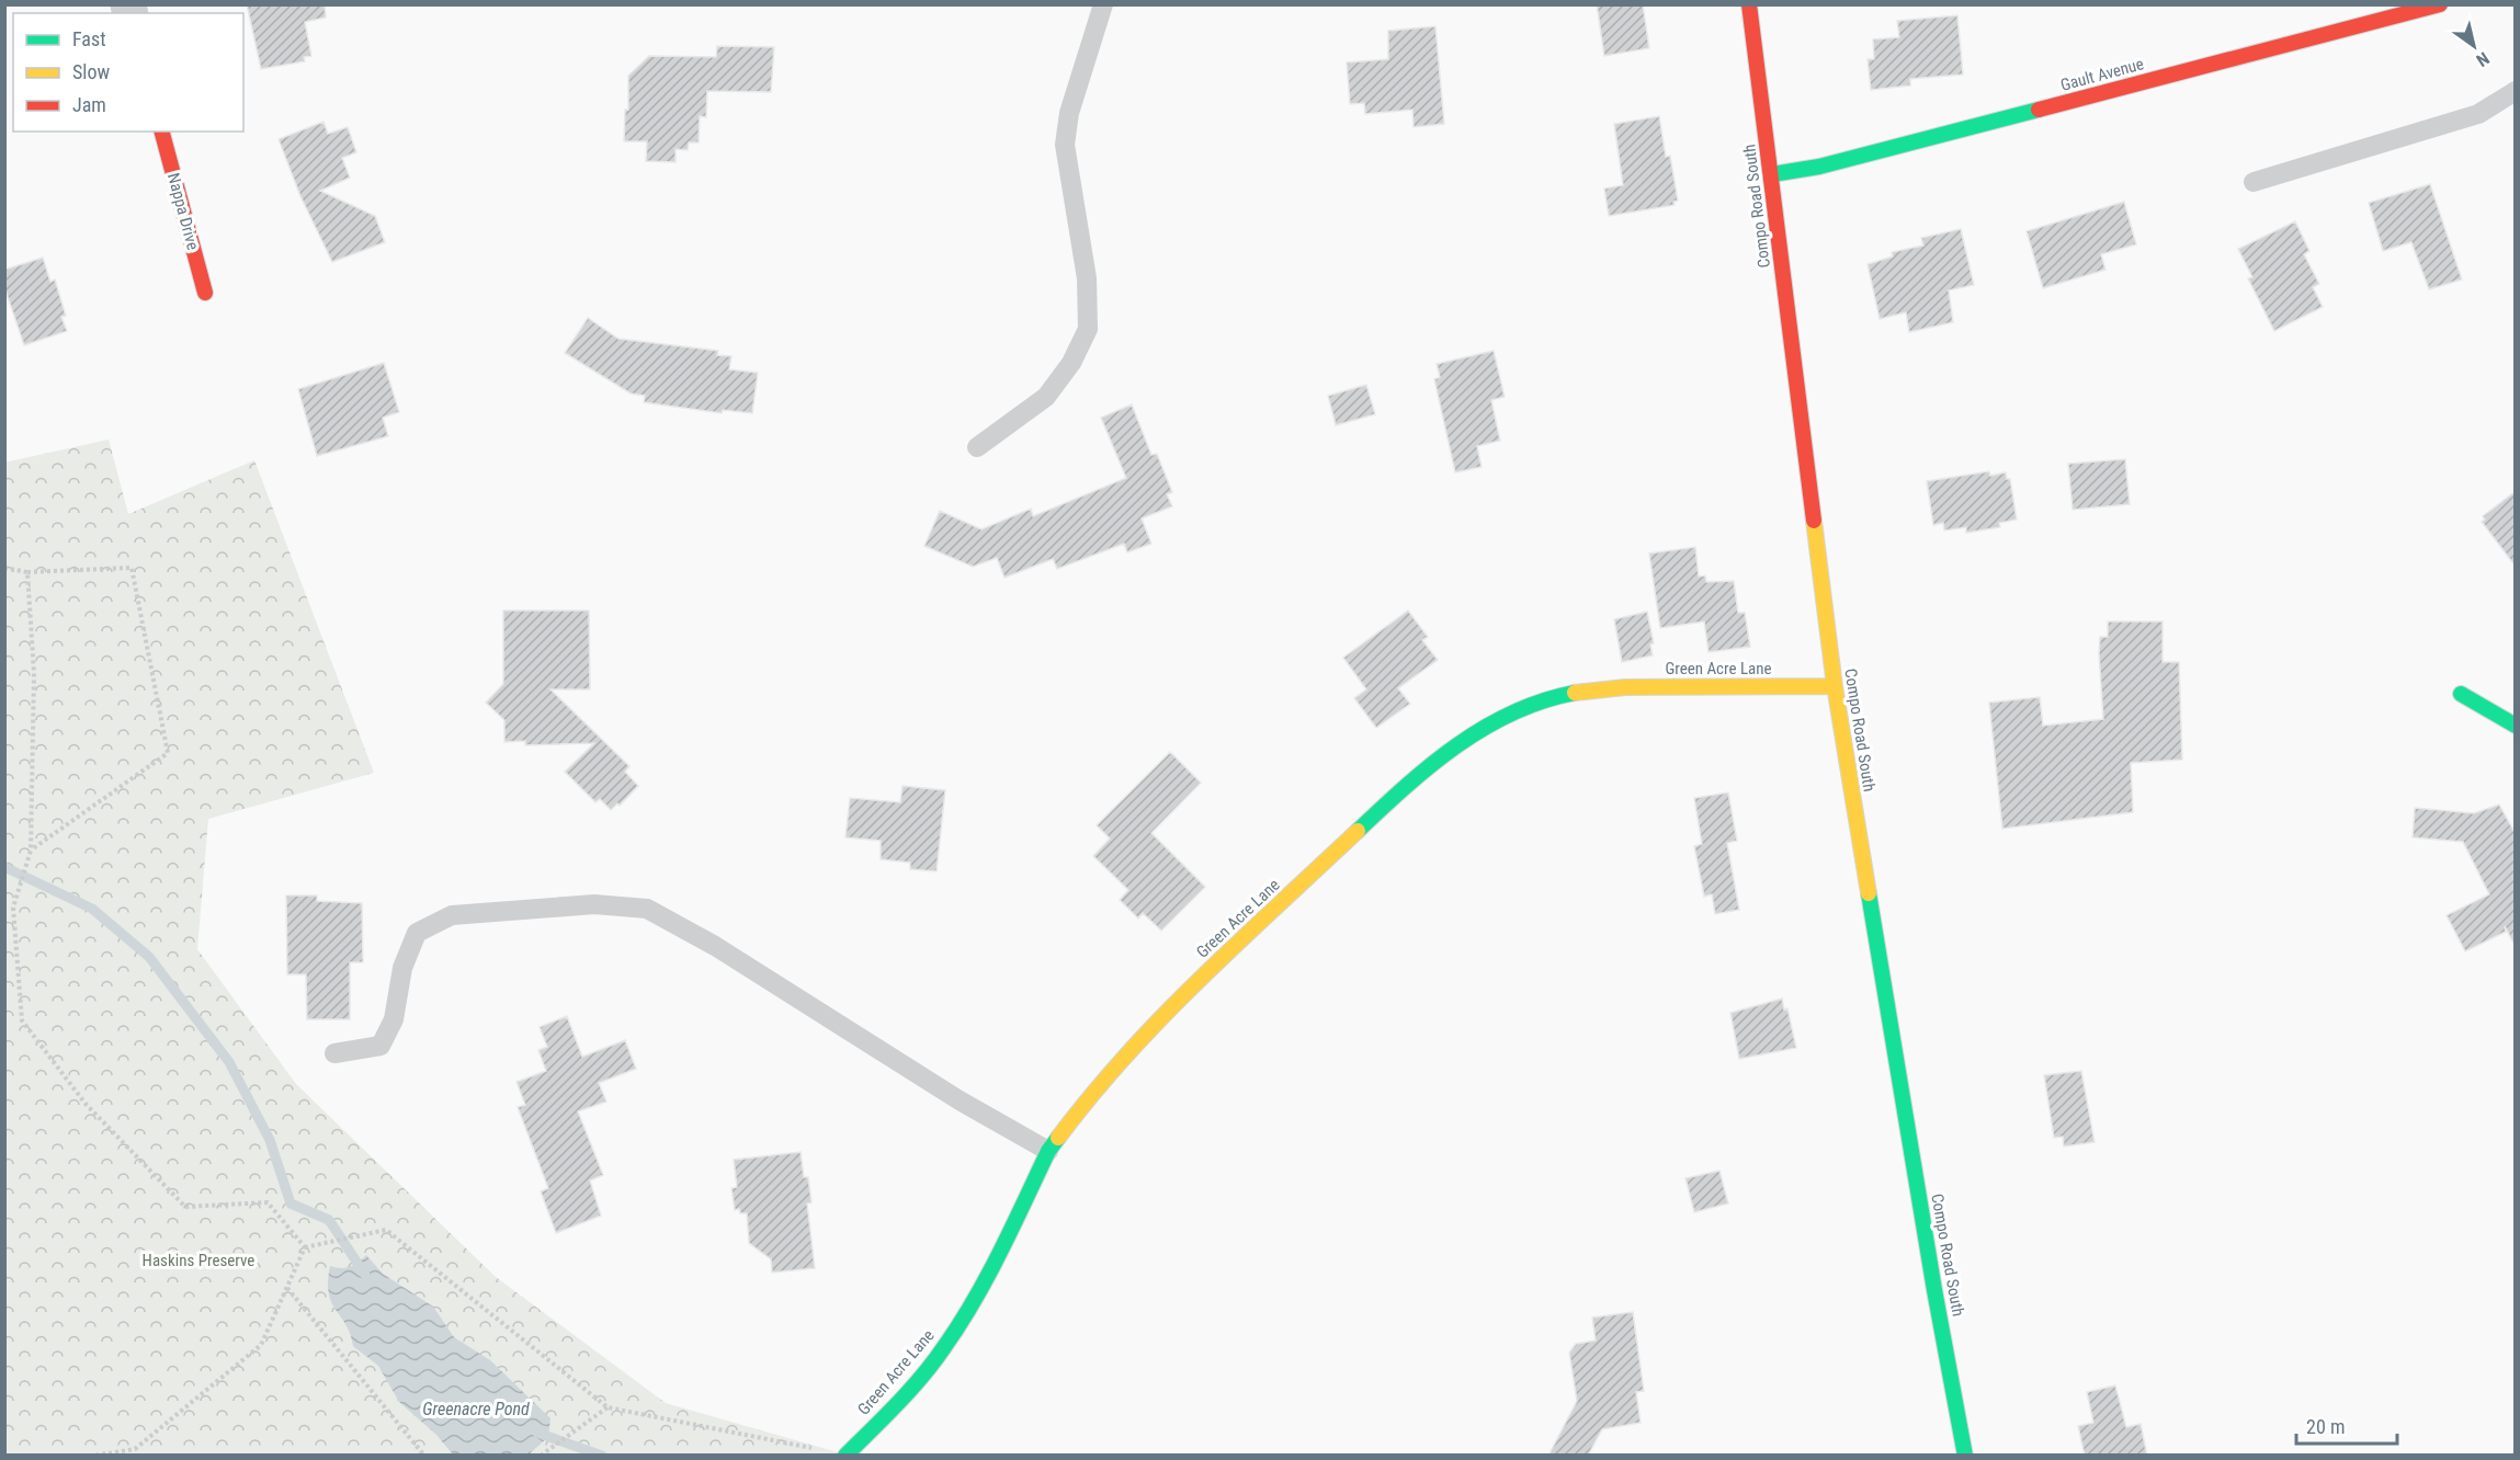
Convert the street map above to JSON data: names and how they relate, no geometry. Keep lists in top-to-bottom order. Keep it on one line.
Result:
{"streets":{"street":["Gault Avenue","Compo Road South","Nappa Drive","Green Acre Lane"]},"crossings":[["Gault Avenue","Compo Road South"],["Compo Road South","Green Acre Lane"]],"water":["Greenacre Pond"],"parks":["Haskins Preserve"],"legend":["Fast","Slow","Jam"],"scale_bar":"20 m","north":"bottom right"}
